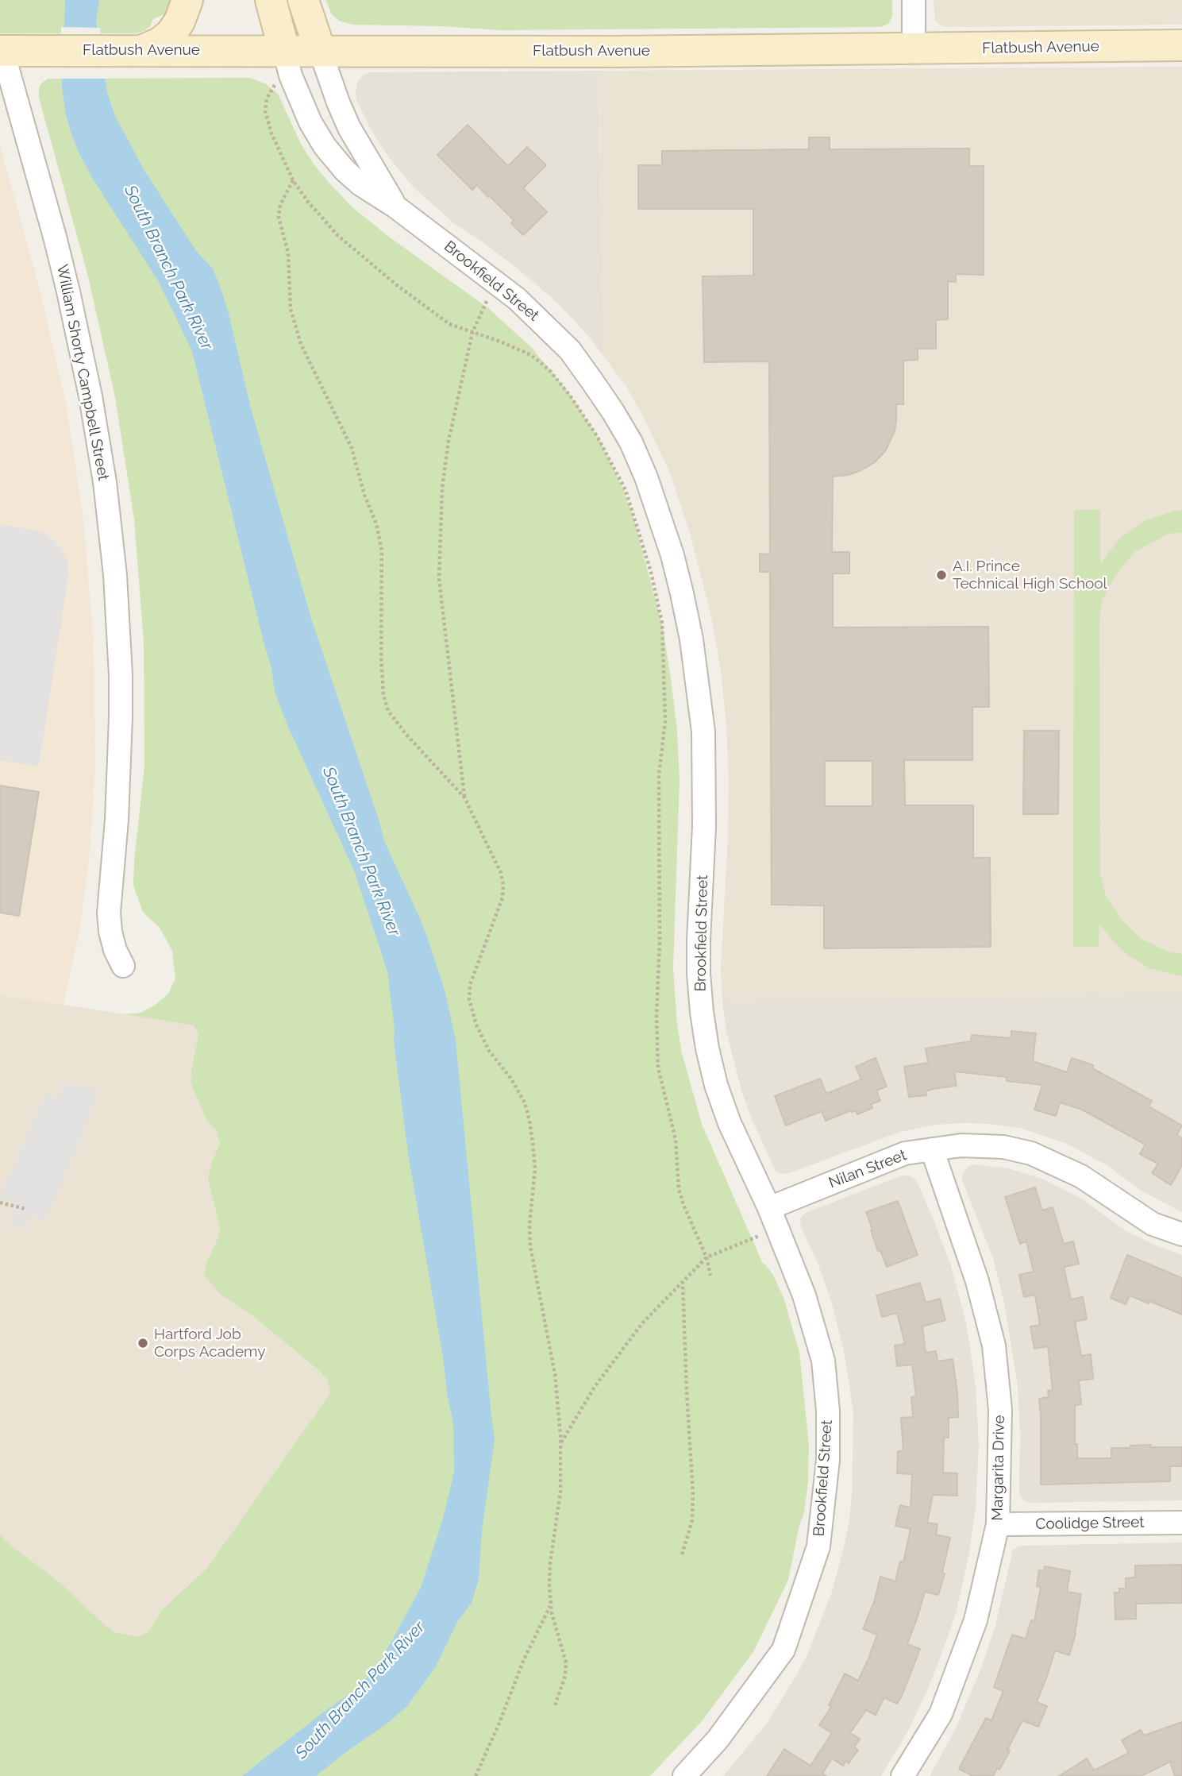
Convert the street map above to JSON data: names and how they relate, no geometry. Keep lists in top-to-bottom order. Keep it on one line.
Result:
{"streets":{"street":["Flatbush Avenue","Brookfield Street","William Shorty Campbell Street","Nilan Street","Margarita Drive","Coolidge Street"]},"crossings":[["Flatbush Avenue","Brookfield Street"],["Flatbush Avenue","William Shorty Campbell Street"],["Brookfield Street","Nilan Street"],["Nilan Street","Margarita Drive"],["Margarita Drive","Coolidge Street"]],"water":["South Branch Park River"],"places":["A.I. Prince Technical High School","Hartford Job Corps Academy"]}
